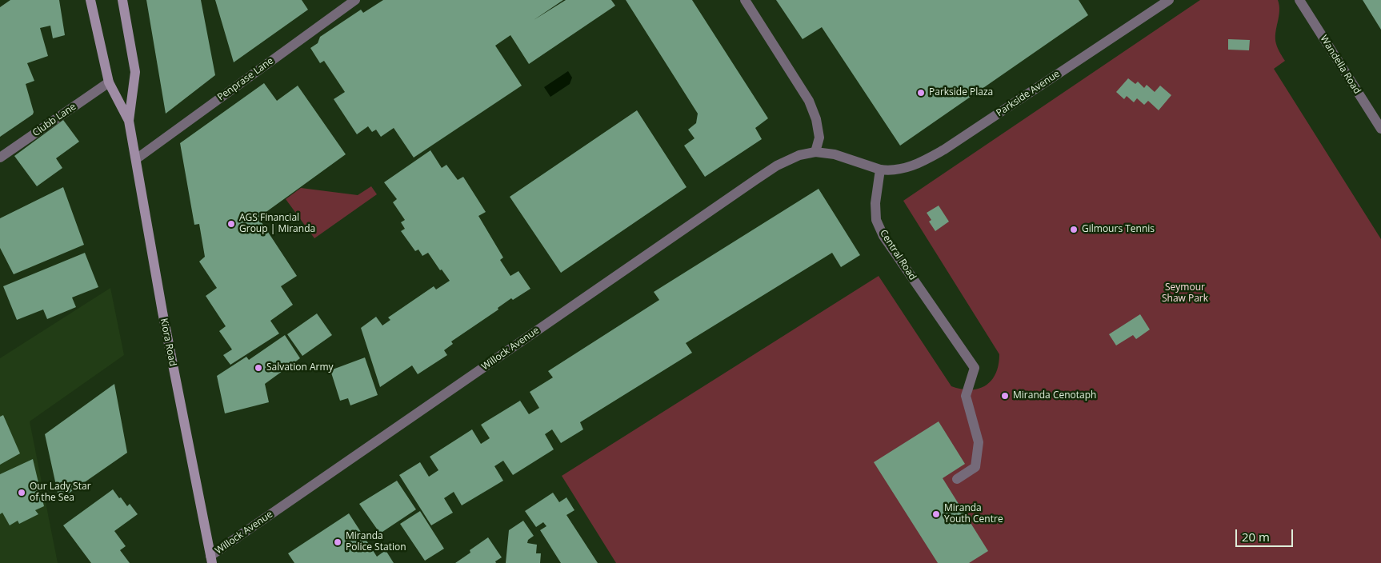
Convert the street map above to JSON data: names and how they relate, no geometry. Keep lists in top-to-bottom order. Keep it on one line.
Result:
{"streets":{"main road":["Kiora Road"],"street":["Wandella Road","Penprase Lane","Parkside Avenue","Clubb Lane","Central Road","Willock Avenue"]},"crossings":[["Penprase Lane","Kiora Road"],["Parkside Avenue","Central Road"],["Clubb Lane","Kiora Road"],["Kiora Road","Willock Avenue"]],"parks":["Seymour Shaw Park"],"places":["Parkside Plaza","AGS Financial Group | Miranda","Gilmours Tennis","Salvation Army","Miranda Cenotaph","Our Lady Star of the Sea","Miranda Youth Centre","Miranda Police Station"],"scale_bar":"20 m"}
